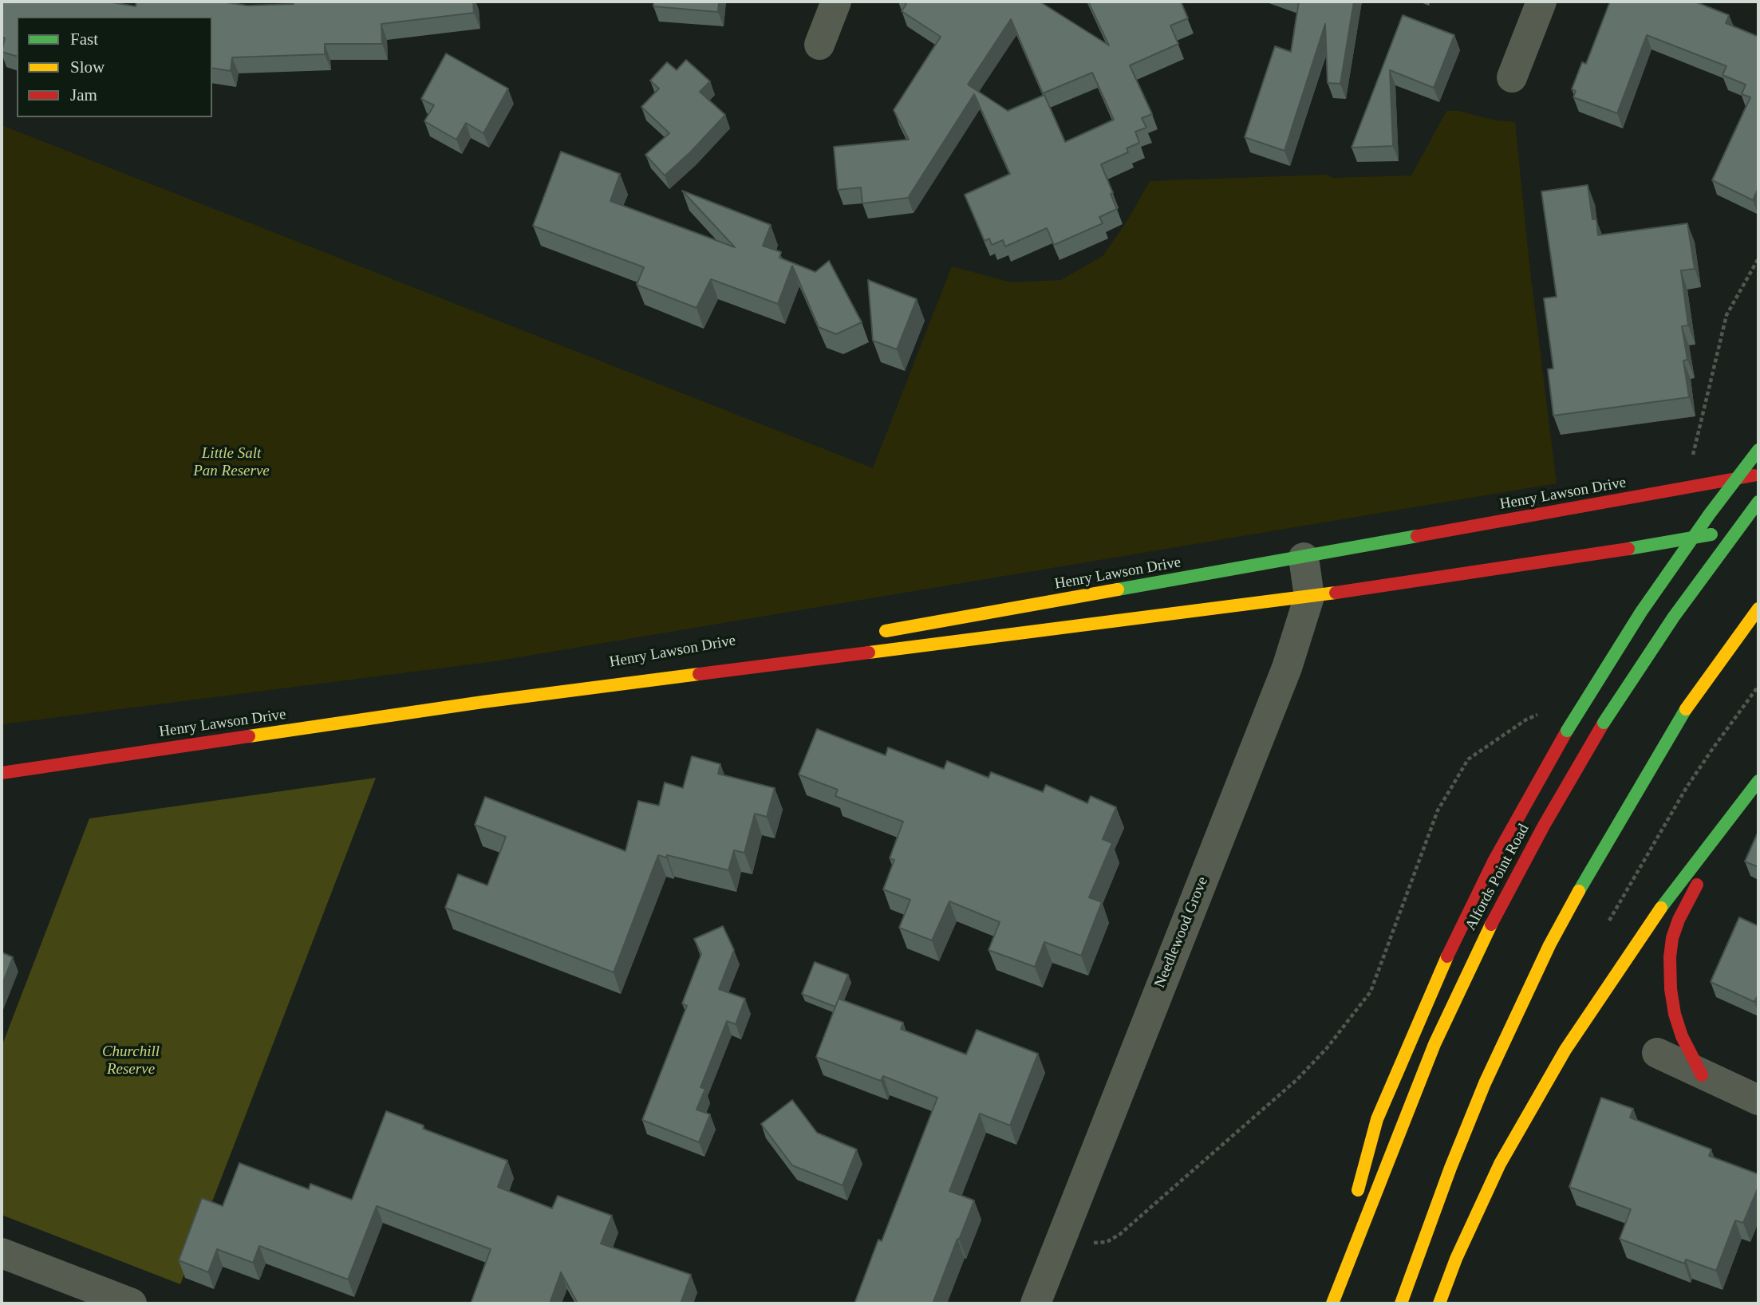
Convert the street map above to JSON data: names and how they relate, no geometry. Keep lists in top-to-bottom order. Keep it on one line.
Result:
{"streets":{"main road":["Henry Lawson Drive","Alfords Point Road"],"street":["Needlewood Grove"]},"crossings":[["Henry Lawson Drive","Needlewood Grove"]],"parks":["Little Salt Pan Reserve","Churchill Reserve"],"legend":["Fast","Slow","Jam"]}
